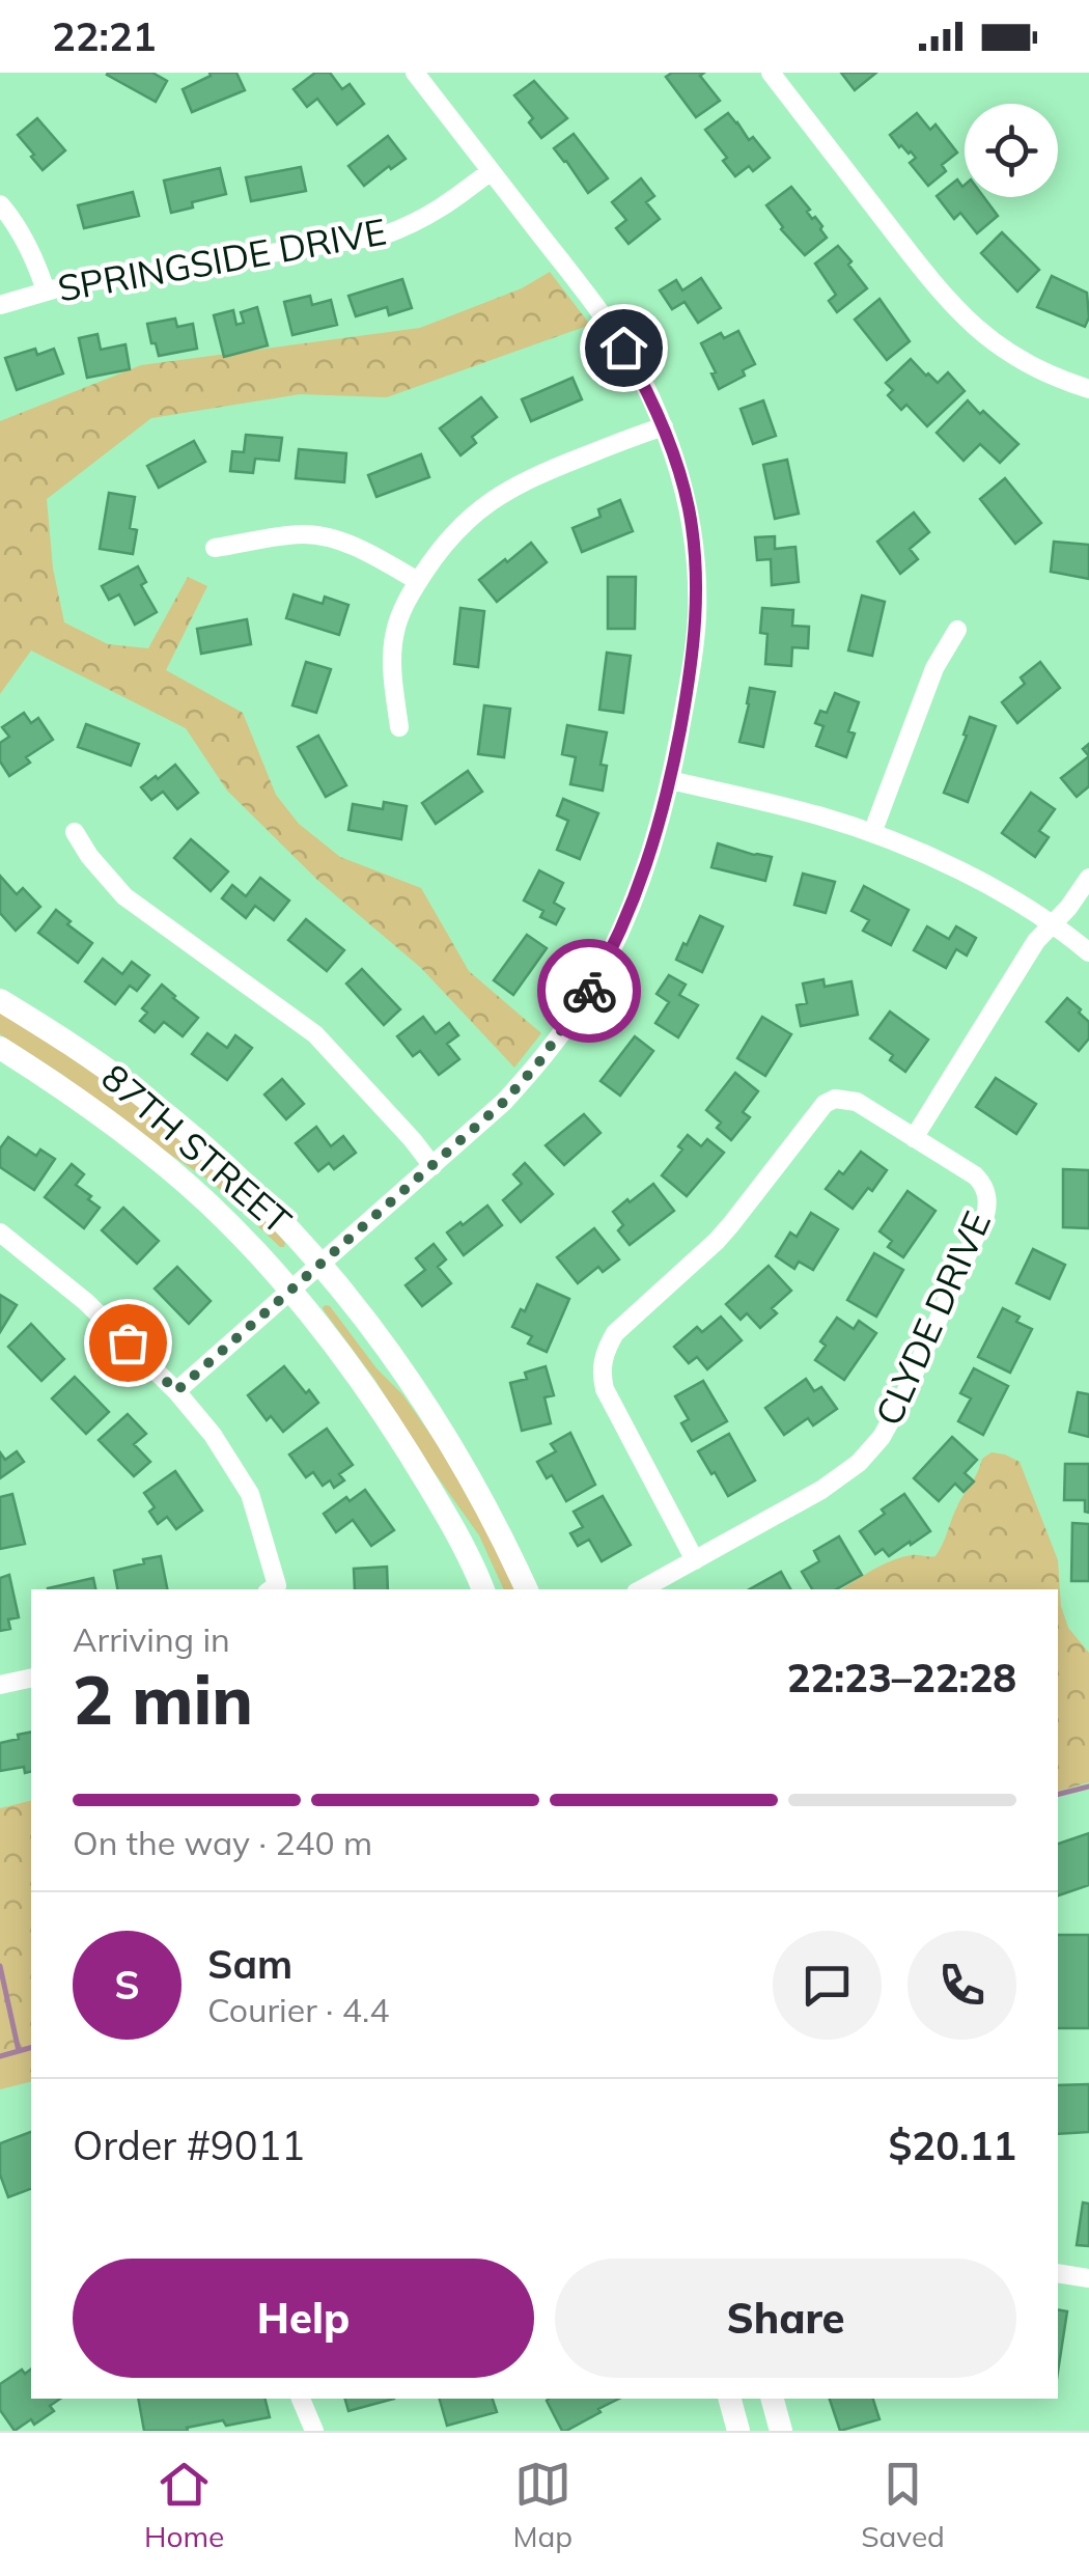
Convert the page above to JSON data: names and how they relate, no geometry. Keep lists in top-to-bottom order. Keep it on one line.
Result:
{"streets":{"street":["SPRINGSIDE DRIVE","87TH STREET","CLYDE DRIVE"]},"page":{"status":"22:21","heading":["2 min","Arriving in","22:23–22:28"],"panel":["Sam","Courier · 4.4","Order #9011","$20.11"],"bar":"On the way · 240 m","round":"S","buttons":["Help","Share"],"tabs":["Home","Map","Saved"]}}
